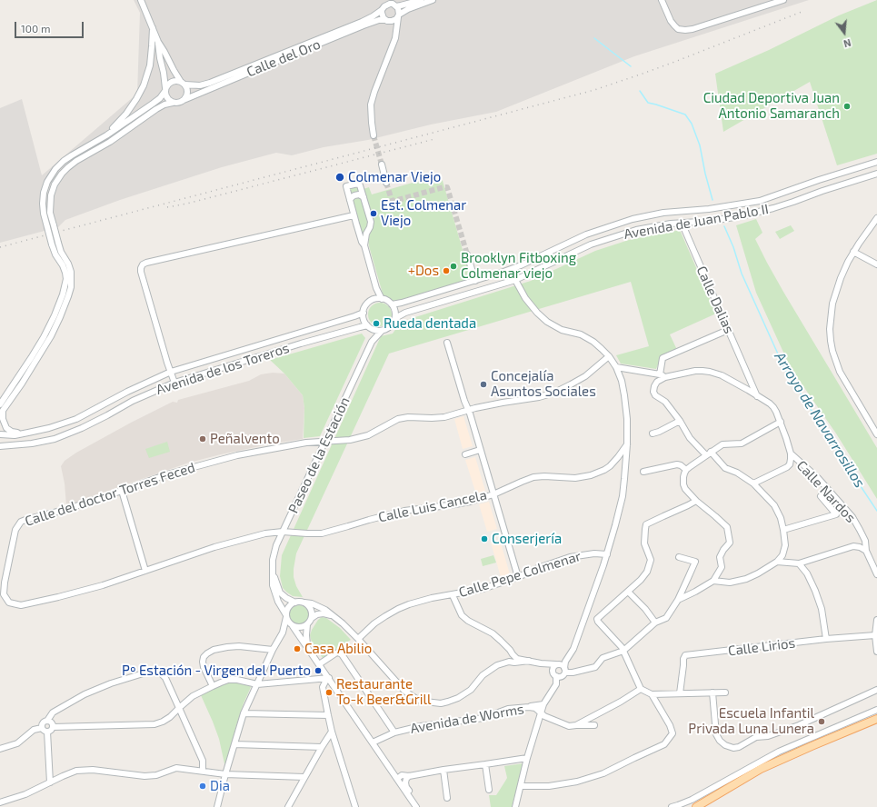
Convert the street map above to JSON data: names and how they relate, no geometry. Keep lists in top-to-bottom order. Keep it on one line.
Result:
{"streets":{"street":["Calle del Oro","Avenida de Juan Pablo II","Calle Dalias","Avenida de los Toreros","Paseo de la Estación","Calle Nardos","Calle del doctor Torres Feced","Calle Luis Cancela","Calle Pepe Colmenar","Calle Lirios","Avenida de Worms"]},"crossings":[["Avenida de Juan Pablo II","Calle Dalias"],["Avenida de Juan Pablo II","Avenida de los Toreros"],["Avenida de Juan Pablo II","Paseo de la Estación"],["Calle Dalias","Calle Nardos"],["Avenida de los Toreros","Paseo de la Estación"],["Paseo de la Estación","Calle del doctor Torres Feced"],["Paseo de la Estación","Calle Luis Cancela"],["Calle del doctor Torres Feced","Calle Luis Cancela"]],"water":["Arroyo de Navarrosillos"],"places":["Ciudad Deportiva Juan Antonio Samaranch","Colmenar Viejo","Est. Colmenar Viejo","Brooklyn Fitboxing Colmenar viejo","+Dos","Rueda dentada","Concejalía Asuntos Sociales","Peñalvento","Conserjería","Casa Abilio","Pº Estación - Virgen del Puerto","Restaurante To-k Beer&Grill","Escuela Infantil Privada Luna Lunera","Dia"],"scale_bar":"100 m","north":"bottom"}
